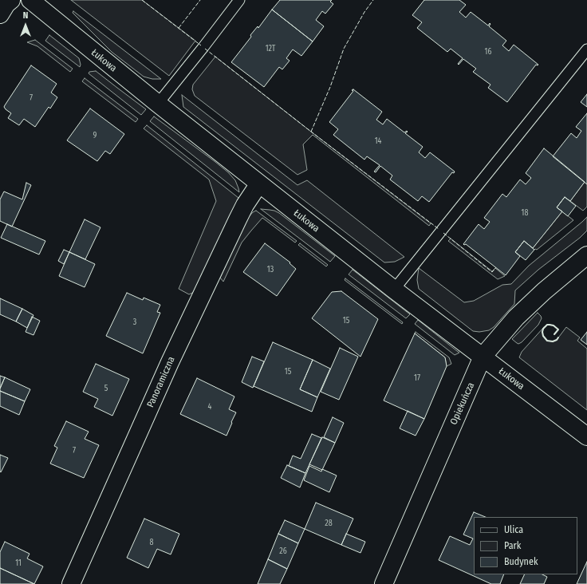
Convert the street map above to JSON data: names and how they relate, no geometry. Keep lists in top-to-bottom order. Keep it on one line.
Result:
{"streets":{"street":["Łukowa","Panoramiczna","Opiekuńcza"]},"crossings":[["Łukowa","Panoramiczna"],["Łukowa","Opiekuńcza"]],"house_numbers":["12T","16","7","9","14","18","13","15","3","15","17","5","4","7","28","8","26","11"],"legend":["Ulica","Park","Budynek"],"north":"top"}
